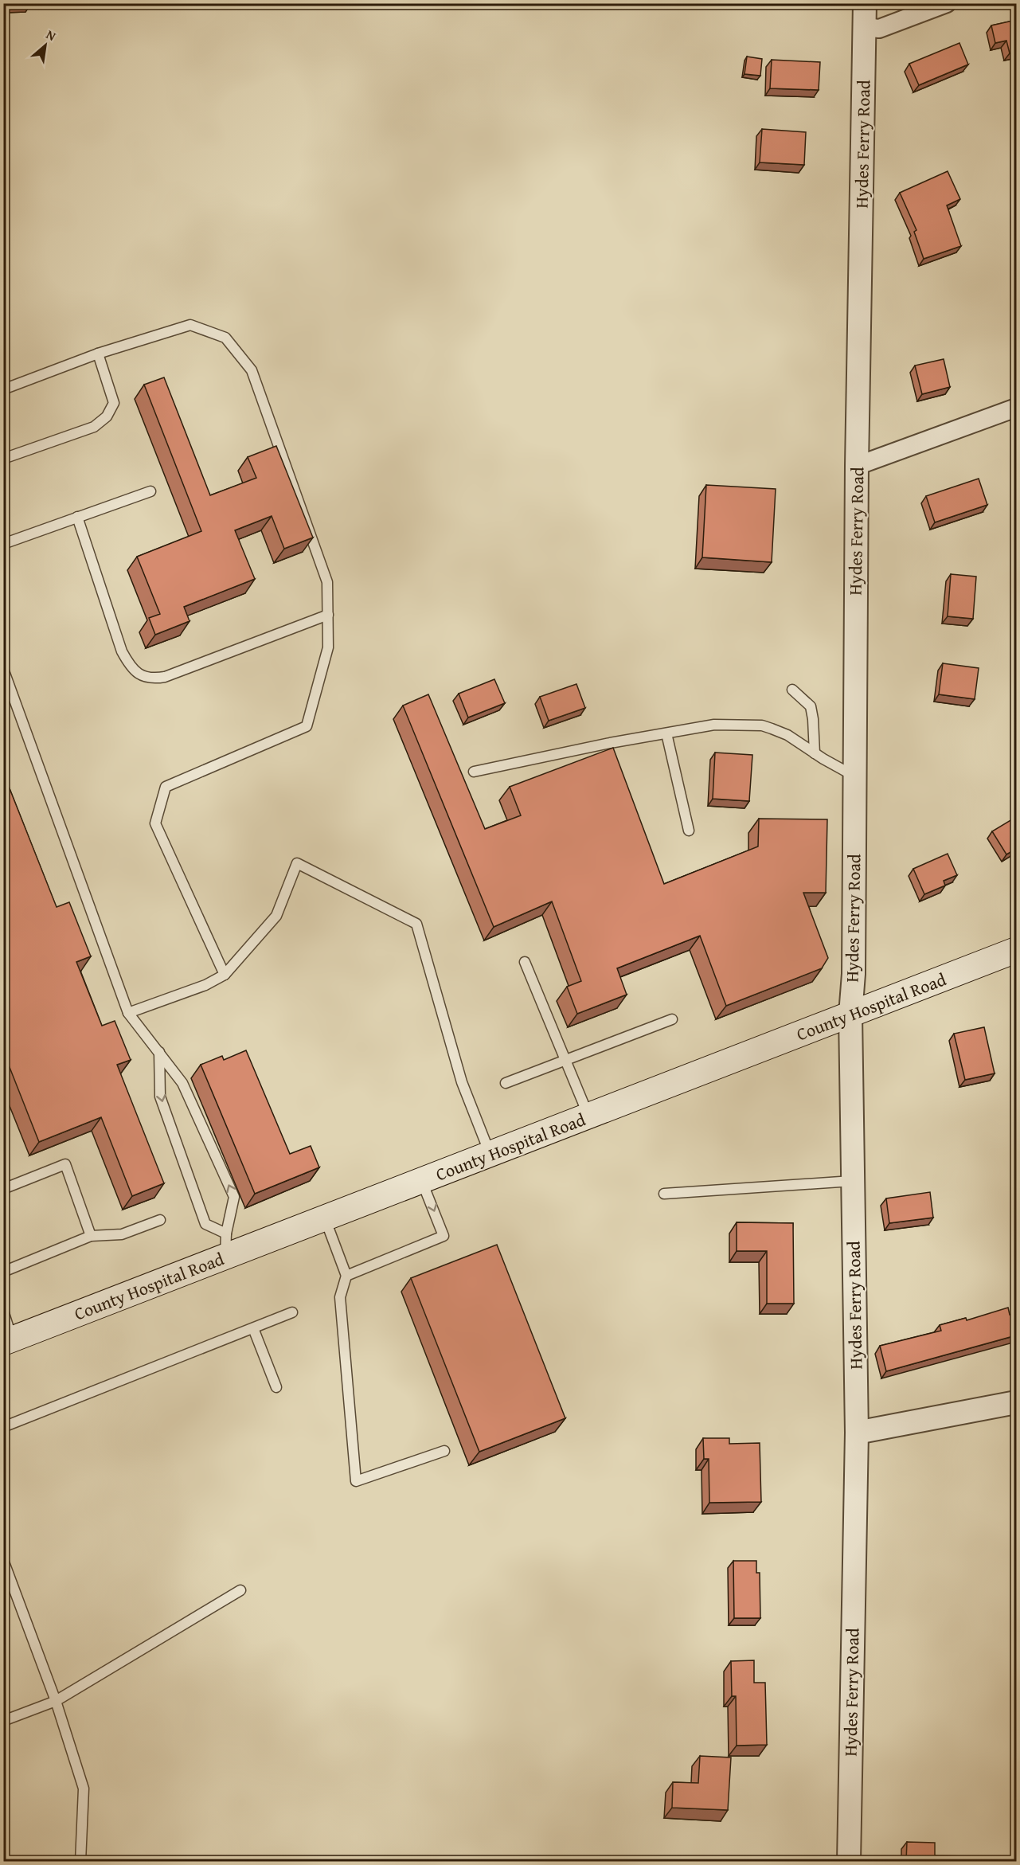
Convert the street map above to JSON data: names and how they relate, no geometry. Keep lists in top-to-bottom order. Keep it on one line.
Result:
{"streets":{"main road":["County Hospital Road"],"street":["Hydes Ferry Road"]},"crossings":[["Hydes Ferry Road","County Hospital Road"]],"north":"top right"}
